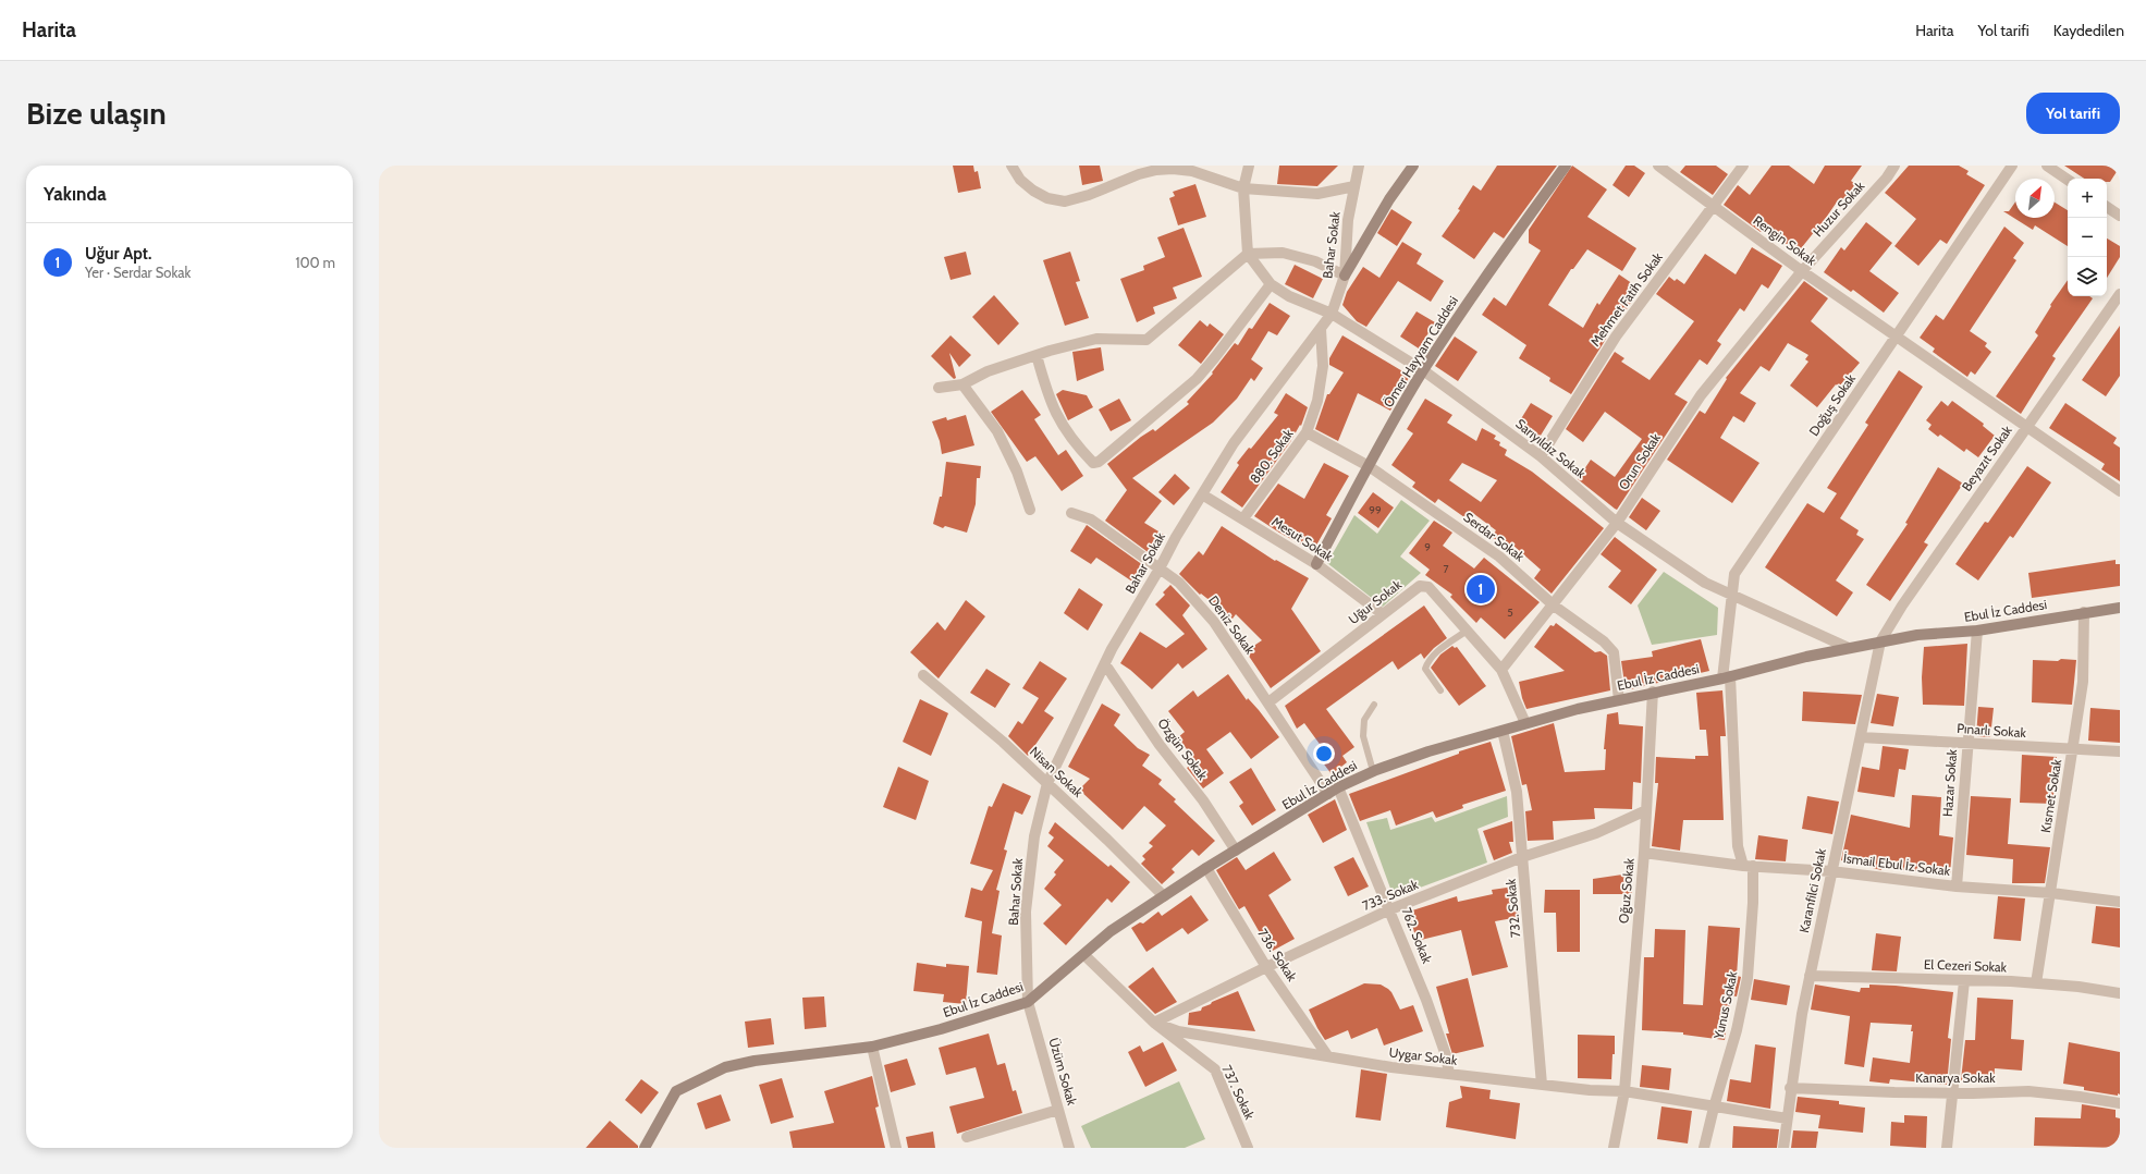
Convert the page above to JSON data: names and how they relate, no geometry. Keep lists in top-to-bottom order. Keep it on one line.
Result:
{"streets":{"street":["Huzur Sokak","Rengin Sokak","Bahar Sokak","Mehmet Fatih Sokak","Ömer Hayyam Caddesi","Doğuş Sokak","Sarıyıldız Sokak","880. Sokak","Beyazıt Sokak","Orun Sokak","Serdar Sokak","Mesut Sokak","Uğur Sokak","Ebul İz Caddesi","Deniz Sokak","Pınarlı Sokak","Özgün Sokak","Nisan Sokak","Hazar Sokak","Kısmet Sokak","İsmail Ebul İz Sokak","Oğuz Sokak","Karanfilci Sokak","733. Sokak","732. Sokak","762. Sokak","736. Sokak","El Cezeri Sokak","Yunus Sokak","Uygar Sokak","Üzüm Sokak","Kanarya Sokak","737. Sokak"]},"crossings":[["Huzur Sokak","Rengin Sokak"],["Huzur Sokak","Orun Sokak"],["Rengin Sokak","Mehmet Fatih Sokak"],["Rengin Sokak","Doğuş Sokak"],["Rengin Sokak","Beyazıt Sokak"],["Rengin Sokak","Orun Sokak"],["Bahar Sokak","Sarıyıldız Sokak"],["Bahar Sokak","880. Sokak"],["Bahar Sokak","Mesut Sokak"],["Bahar Sokak","Ebul İz Caddesi"],["Bahar Sokak","Deniz Sokak"],["Bahar Sokak","Özgün Sokak"],["Bahar Sokak","Nisan Sokak"],["Bahar Sokak","Üzüm Sokak"],["Mehmet Fatih Sokak","Sarıyıldız Sokak"],["Ömer Hayyam Caddesi","Sarıyıldız Sokak"],["Ömer Hayyam Caddesi","Serdar Sokak"],["Ömer Hayyam Caddesi","Mesut Sokak"],["Doğuş Sokak","Sarıyıldız Sokak"],["Doğuş Sokak","Ebul İz Caddesi"],["Doğuş Sokak","Yunus Sokak"],["Sarıyıldız Sokak","Orun Sokak"],["Sarıyıldız Sokak","Ebul İz Caddesi"],["880. Sokak","Serdar Sokak"],["880. Sokak","Mesut Sokak"],["Beyazıt Sokak","Ebul İz Caddesi"],["Beyazıt Sokak","Karanfilci Sokak"],["Orun Sokak","Serdar Sokak"],["Orun Sokak","Uğur Sokak"],["Serdar Sokak","Ebul İz Caddesi"],["Mesut Sokak","Uğur Sokak"],["Uğur Sokak","Ebul İz Caddesi"],["Uğur Sokak","Deniz Sokak"],["Ebul İz Caddesi","Deniz Sokak"],["Ebul İz Caddesi","Özgün Sokak"],["Ebul İz Caddesi","Nisan Sokak"],["Ebul İz Caddesi","Hazar Sokak"],["Ebul İz Caddesi","Kısmet Sokak"],["Ebul İz Caddesi","Oğuz Sokak"],["Ebul İz Caddesi","Karanfilci Sokak"],["Ebul İz Caddesi","732. Sokak"],["Ebul İz Caddesi","762. Sokak"],["Ebul İz Caddesi","736. Sokak"],["Ebul İz Caddesi","Yunus Sokak"],["Ebul İz Caddesi","Uygar Sokak"],["Ebul İz Caddesi","Üzüm Sokak"],["Pınarlı Sokak","Hazar Sokak"],["Pınarlı Sokak","Kısmet Sokak"],["Pınarlı Sokak","Karanfilci Sokak"],["Hazar Sokak","İsmail Ebul İz Sokak"],["Kısmet Sokak","İsmail Ebul İz Sokak"],["Kısmet Sokak","El Cezeri Sokak"],["İsmail Ebul İz Sokak","Oğuz Sokak"],["İsmail Ebul İz Sokak","Karanfilci Sokak"],["İsmail Ebul İz Sokak","Yunus Sokak"],["Oğuz Sokak","733. Sokak"],["Oğuz Sokak","Uygar Sokak"],["Karanfilci Sokak","El Cezeri Sokak"],["Karanfilci Sokak","Uygar Sokak"],["Karanfilci Sokak","Kanarya Sokak"],["733. Sokak","732. Sokak"],["733. Sokak","762. Sokak"],["733. Sokak","736. Sokak"],["733. Sokak","Uygar Sokak"],["733. Sokak","737. Sokak"],["732. Sokak","Uygar Sokak"],["762. Sokak","Uygar Sokak"],["736. Sokak","Uygar Sokak"],["Yunus Sokak","Uygar Sokak"],["Uygar Sokak","737. Sokak"]],"house_numbers":["99","9","7","5"],"north":"top right","page":{"header":"Harita","nav":["Harita","Yol tarifi","Kaydedilen"],"buttons":"Yol tarifi","title":"Bize ulaşın","heading":"Yakında","map_buttons":["+","−"],"list":[{"mark":"1","name":"Uğur Apt.","note":"Yer · Serdar Sokak","value":"100 m"}],"pins":"1"}}
